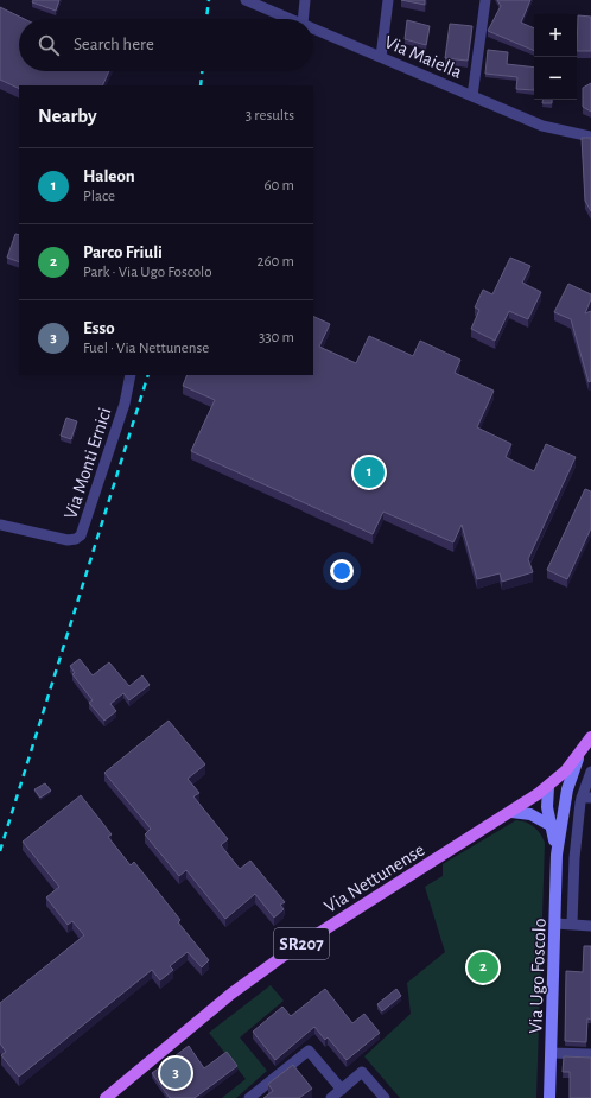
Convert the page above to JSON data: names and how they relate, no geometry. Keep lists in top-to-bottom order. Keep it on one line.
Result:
{"streets":{"main road":["Via Nettunense","SR207"],"street":["Via Maiella","Via Monti Ernici","Via Ugo Foscolo"]},"crossings":[["Via Nettunense","Via Ugo Foscolo"]],"page":{"map_buttons":["+","−"],"search":"Search here","heading":["Nearby","3 results"],"list":[{"mark":"1","name":"Haleon","note":"Place","value":"60 m"},{"mark":"2","name":"Parco Friuli","note":"Park · Via Ugo Foscolo","value":"260 m"},{"mark":"3","name":"Esso","note":"Fuel · Via Nettunense","value":"330 m"}],"pins":["1","2","3"]}}
